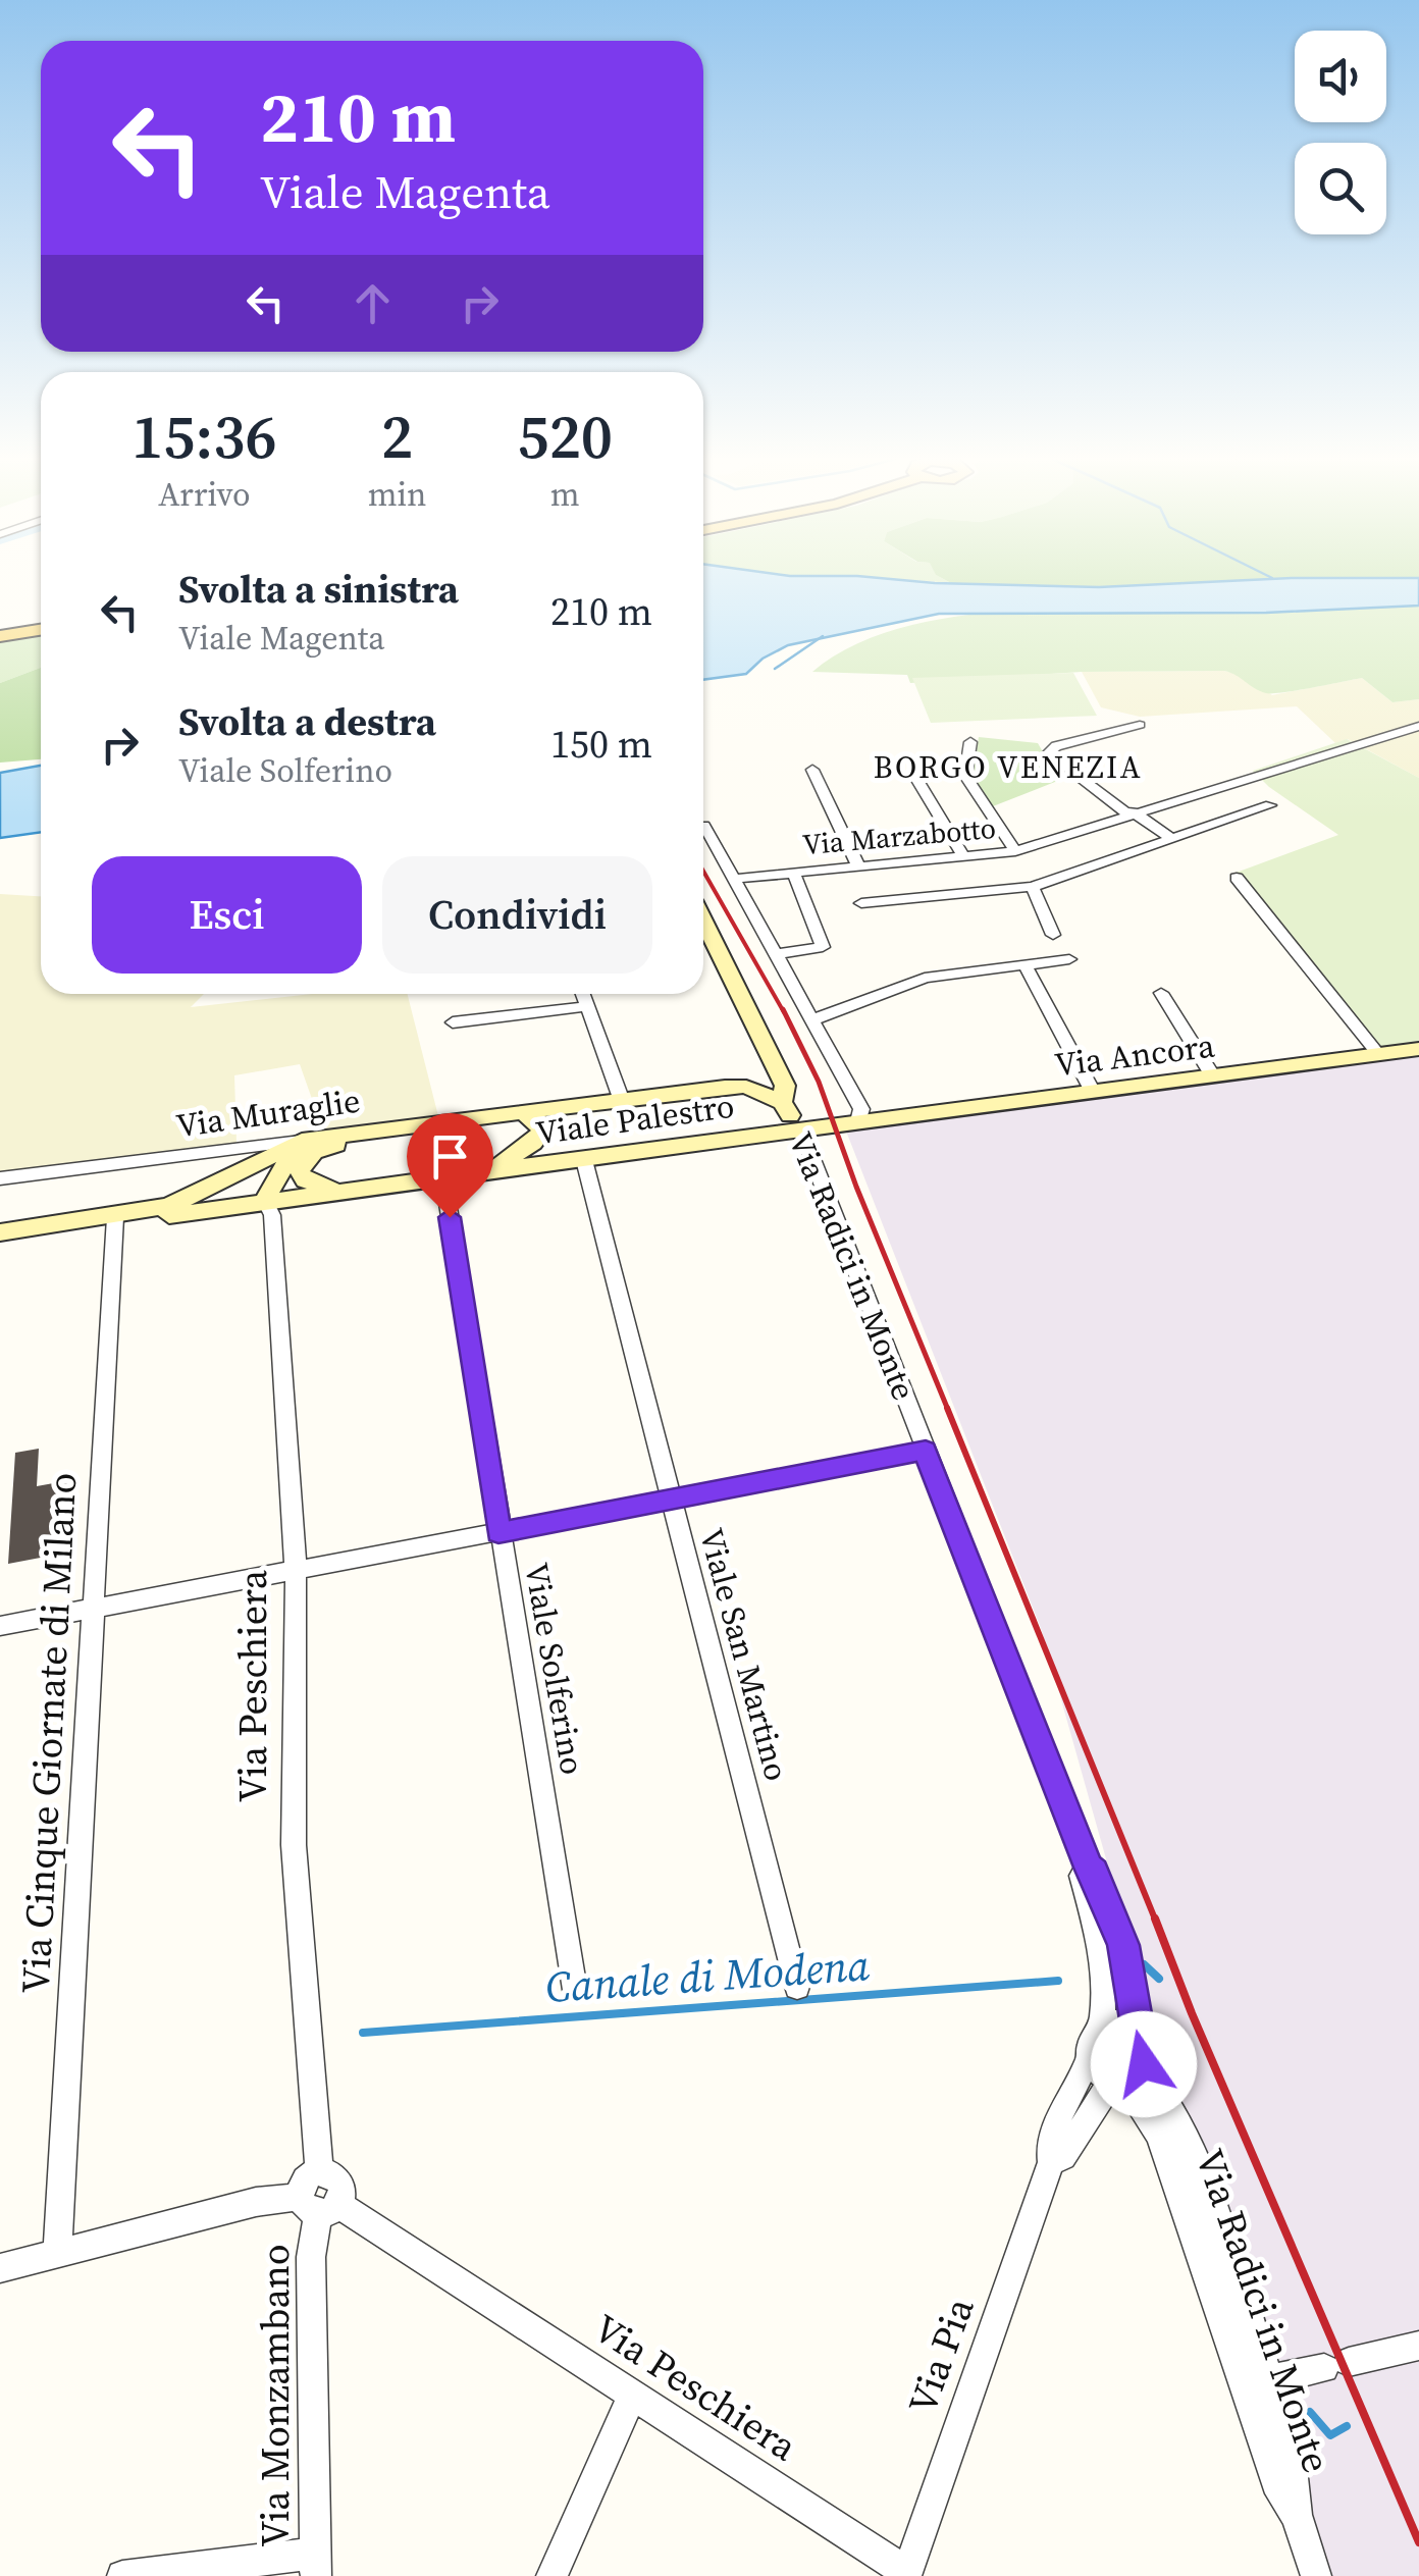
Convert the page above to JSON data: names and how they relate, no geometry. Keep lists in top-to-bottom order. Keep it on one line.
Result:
{"streets":{"main road":["Via Ancora","Via Muraglie","Viale Palestro","Via Radici in Monte"],"street":["Via Marzabotto","Viale San Martino","Viale Solferino","Via Peschiera","Via Cinque Giornate di Milano","Via Pia","Via Monzambano"]},"crossings":[["Via Ancora","Viale Palestro"],["Via Ancora","Via Radici in Monte"],["Via Muraglie","Viale Palestro"],["Via Muraglie","Via Radici in Monte"],["Viale Palestro","Via Radici in Monte"],["Viale Palestro","Viale San Martino"],["Viale Palestro","Viale Solferino"],["Viale Palestro","Via Peschiera"],["Viale Palestro","Via Cinque Giornate di Milano"],["Via Radici in Monte","Via Pia"],["Via Peschiera","Via Pia"],["Via Peschiera","Via Monzambano"]],"districts":["BORGO VENEZIA"],"water":["Canale di Modena"],"page":{"turn":["210 m","Viale Magenta"],"eta":["15:36","Arrivo","2","min","520","m"],"list":[{"name":"Svolta a sinistra","note":"Viale Magenta","value":"210 m"},{"name":"Svolta a destra","note":"Viale Solferino","value":"150 m"}],"buttons":["Esci","Condividi"]}}
